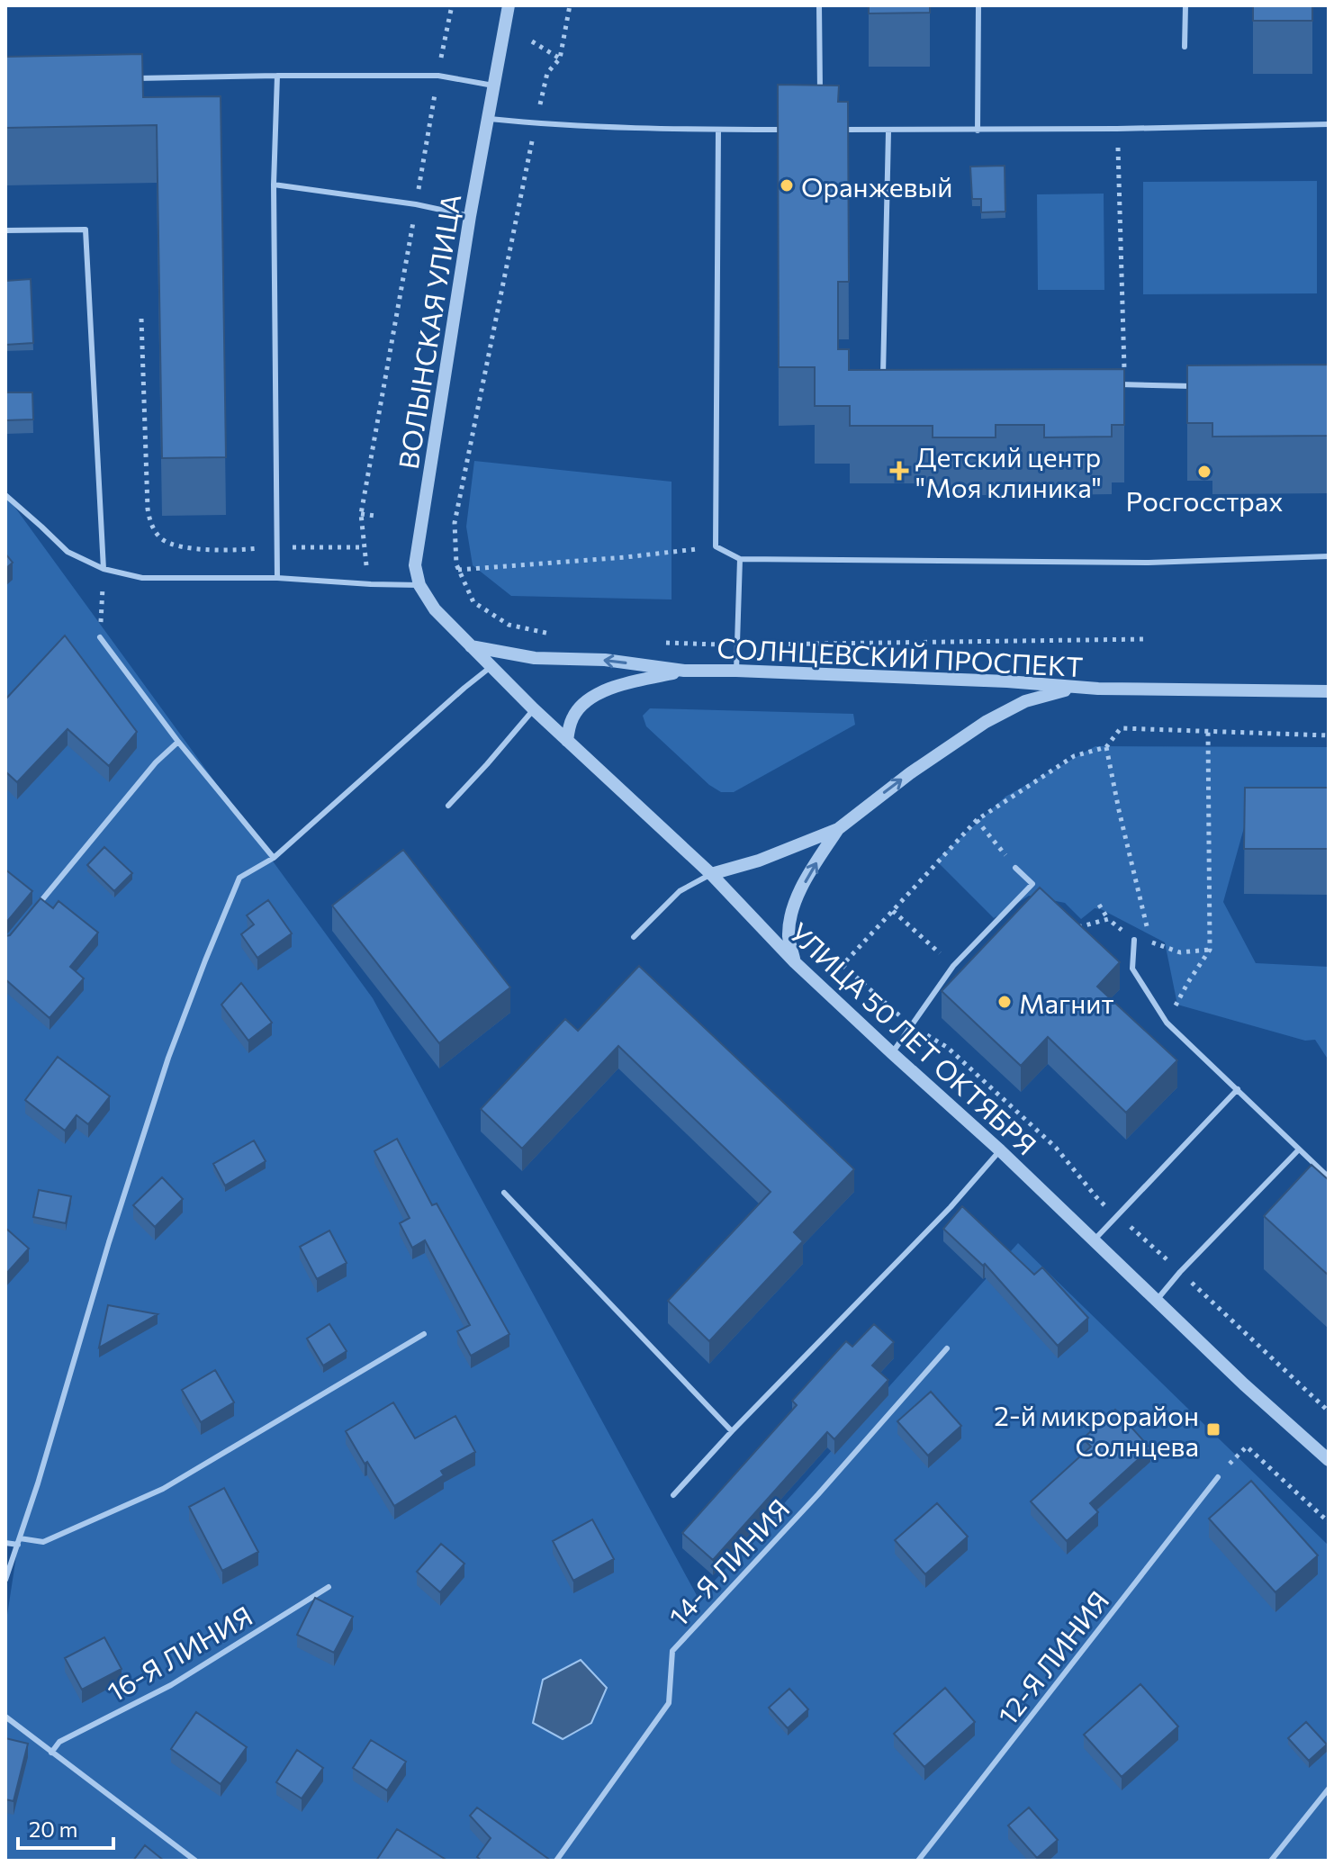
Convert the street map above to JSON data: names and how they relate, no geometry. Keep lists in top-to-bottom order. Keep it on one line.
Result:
{"streets":{"street":["ВОЛЫНСКАЯ УЛИЦА","СОЛНЦЕВСКИЙ ПРОСПЕКТ","УЛИЦА 50 ЛЕТ ОКТЯБРЯ"],"lane":["14-Я ЛИНИЯ","16-Я ЛИНИЯ","12-Я ЛИНИЯ"]},"crossings":[["СОЛНЦЕВСКИЙ ПРОСПЕКТ","УЛИЦА 50 ЛЕТ ОКТЯБРЯ"]],"places":{"other":["Оранжевый","Росгосстрах","Магнит"],"health":["Детский центр \"Моя клиника\""],"transit":["2-й микрорайон Солнцева"]},"scale_bar":"20 m"}
